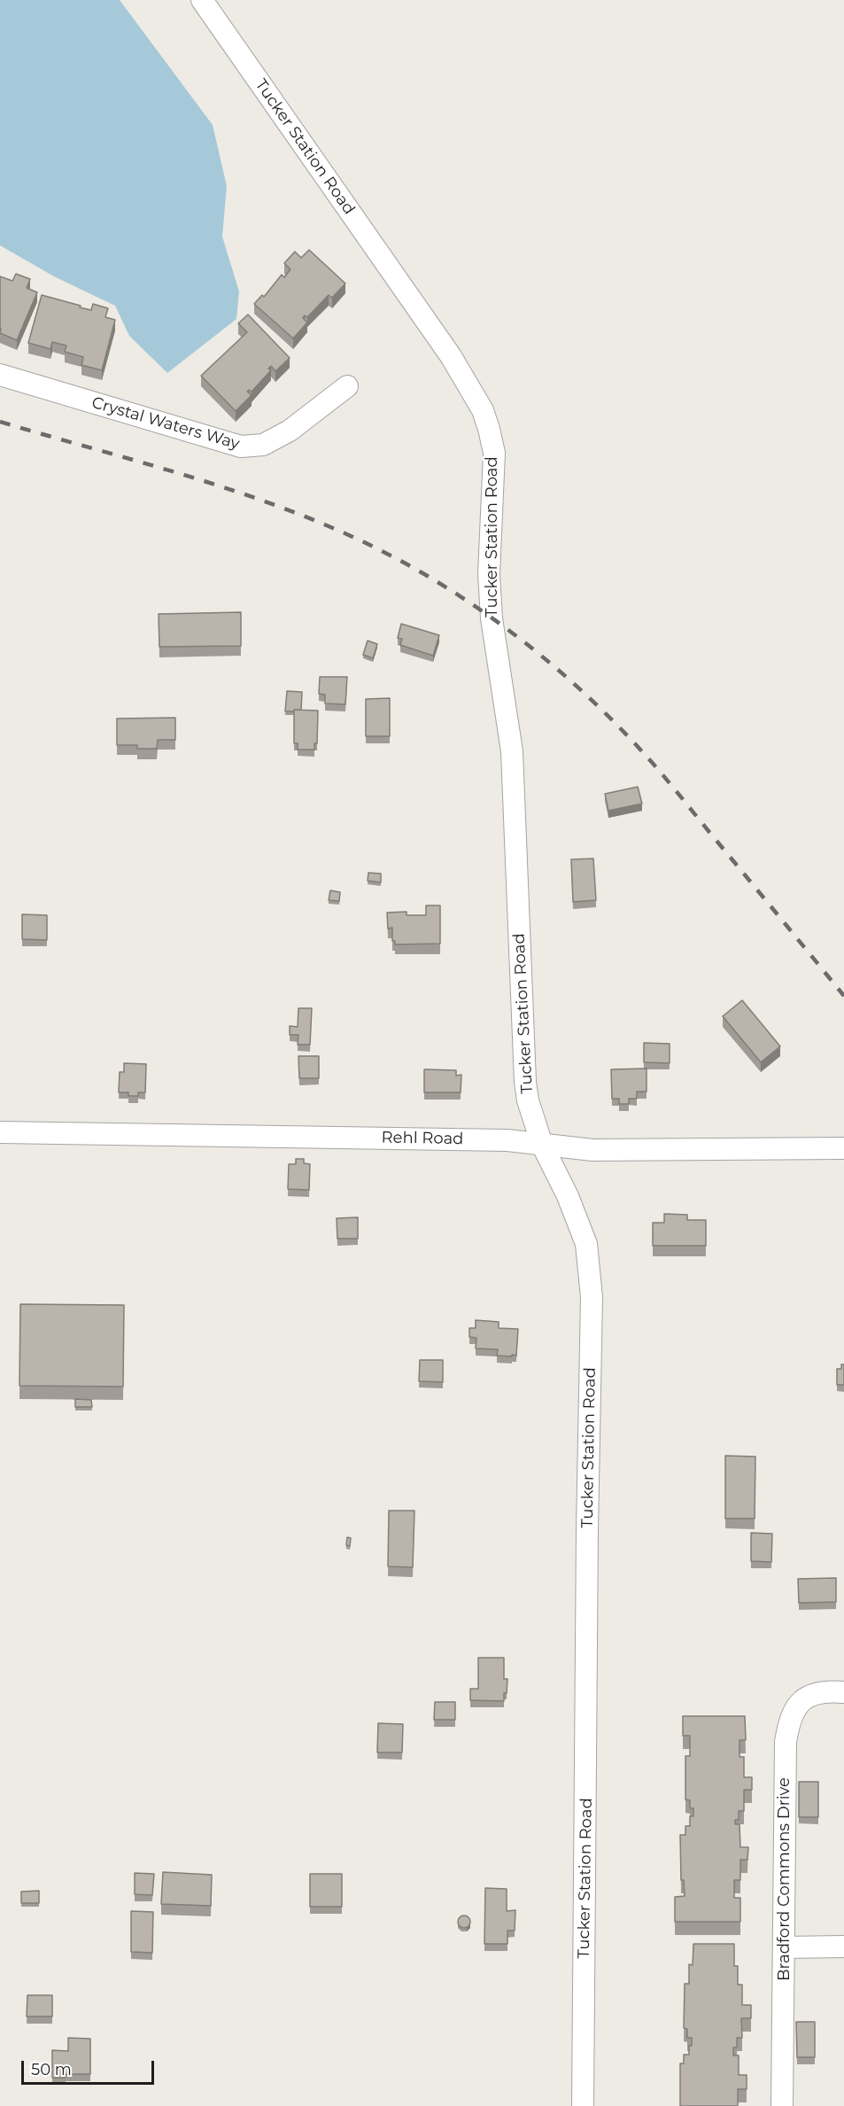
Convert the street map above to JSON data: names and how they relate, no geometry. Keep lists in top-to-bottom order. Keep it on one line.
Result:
{"streets":{"street":["Tucker Station Road","Crystal Waters Way","Rehl Road","Bradford Commons Drive"]},"crossings":[["Tucker Station Road","Rehl Road"]],"scale_bar":"50 m"}
